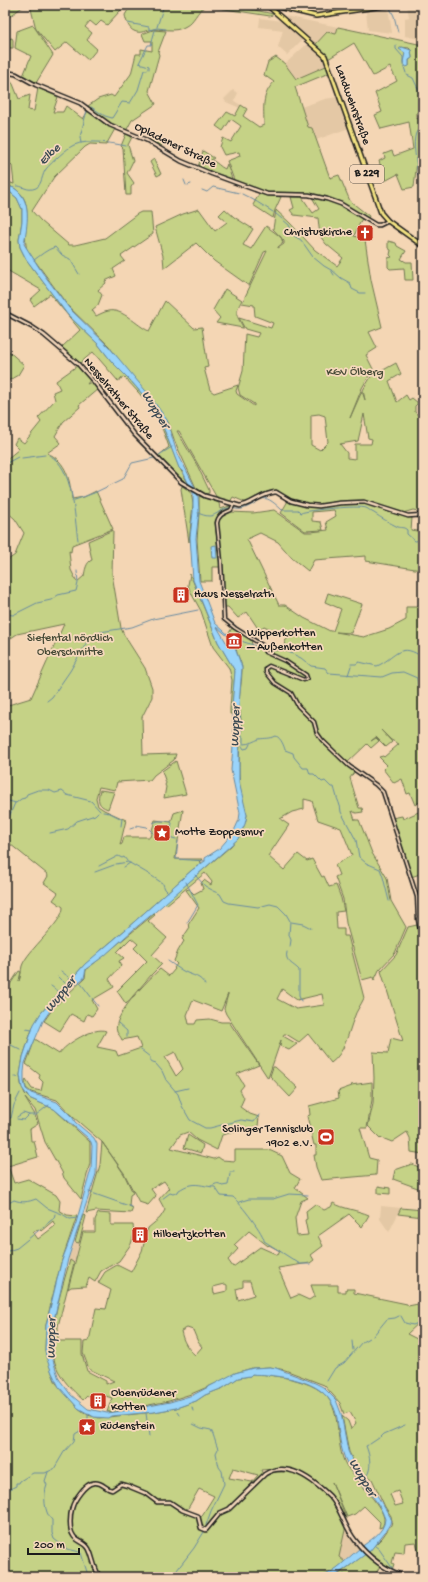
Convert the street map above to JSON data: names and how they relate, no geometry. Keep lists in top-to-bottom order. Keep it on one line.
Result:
{"streets":{"main road":["Landwehrstraße","Opladener Straße","B 229","Nesselrather Straße"]},"crossings":[["Landwehrstraße","Opladener Straße"],["Landwehrstraße","B 229"],["Opladener Straße","B 229"]],"water":["Elbe","Wupper"],"parks":["KGV Ölberg","Siefental nördlich Oberschmitte"],"places":{"church":["Christuskirche"],"building":["Haus Nesselrath","Hilbertzkotten","Obenrüdener Kotten"],"museum":["Wipperkotten – Außenkotten"],"place":["Motte Zoppesmur","Rüdenstein"],"sports":["Solinger Tennisclub 1902 e.V."]},"scale_bar":"200 m"}
